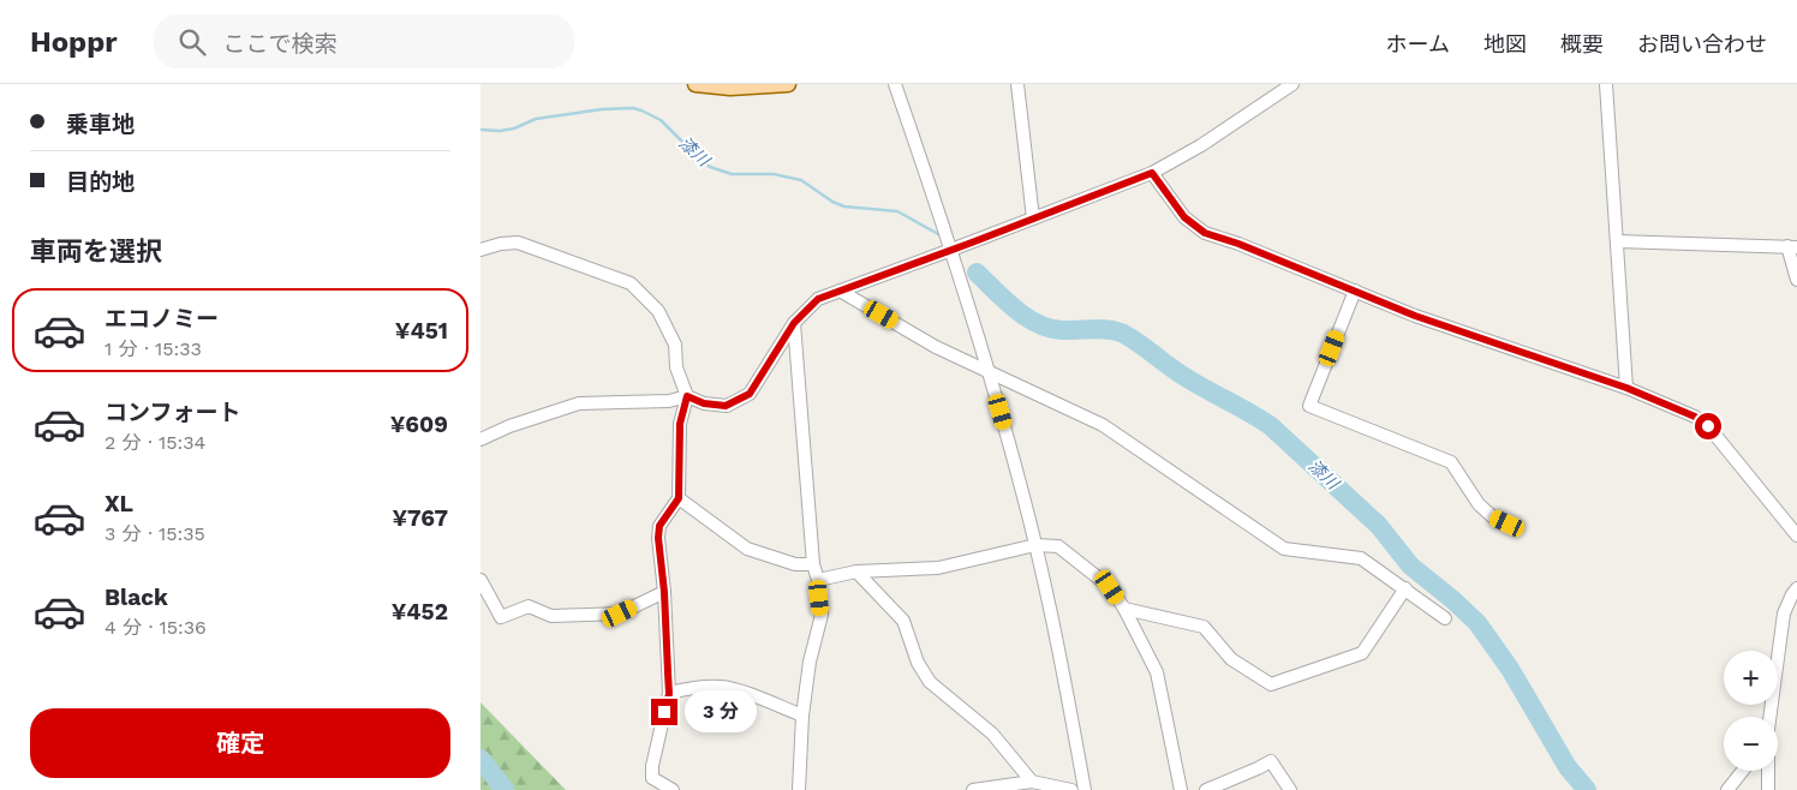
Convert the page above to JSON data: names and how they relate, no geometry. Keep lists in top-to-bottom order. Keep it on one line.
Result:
{"water":["漆川"],"page":{"header":"Hoppr","search":"ここで検索","nav":["ホーム","地図","概要","お問い合わせ"],"banner":["乗車地","目的地"],"heading":"車両を選択","list":[{"name":"エコノミー","note":"1 分 · 15:33","value":"¥451"},{"name":"コンフォート","note":"2 分 · 15:34","value":"¥609"},{"name":"XL","note":"3 分 · 15:35","value":"¥767"},{"name":"Black","note":"4 分 · 15:36","value":"¥452"}],"map_buttons":["+","−"],"bubble":"3 分","buttons":"確定"}}
